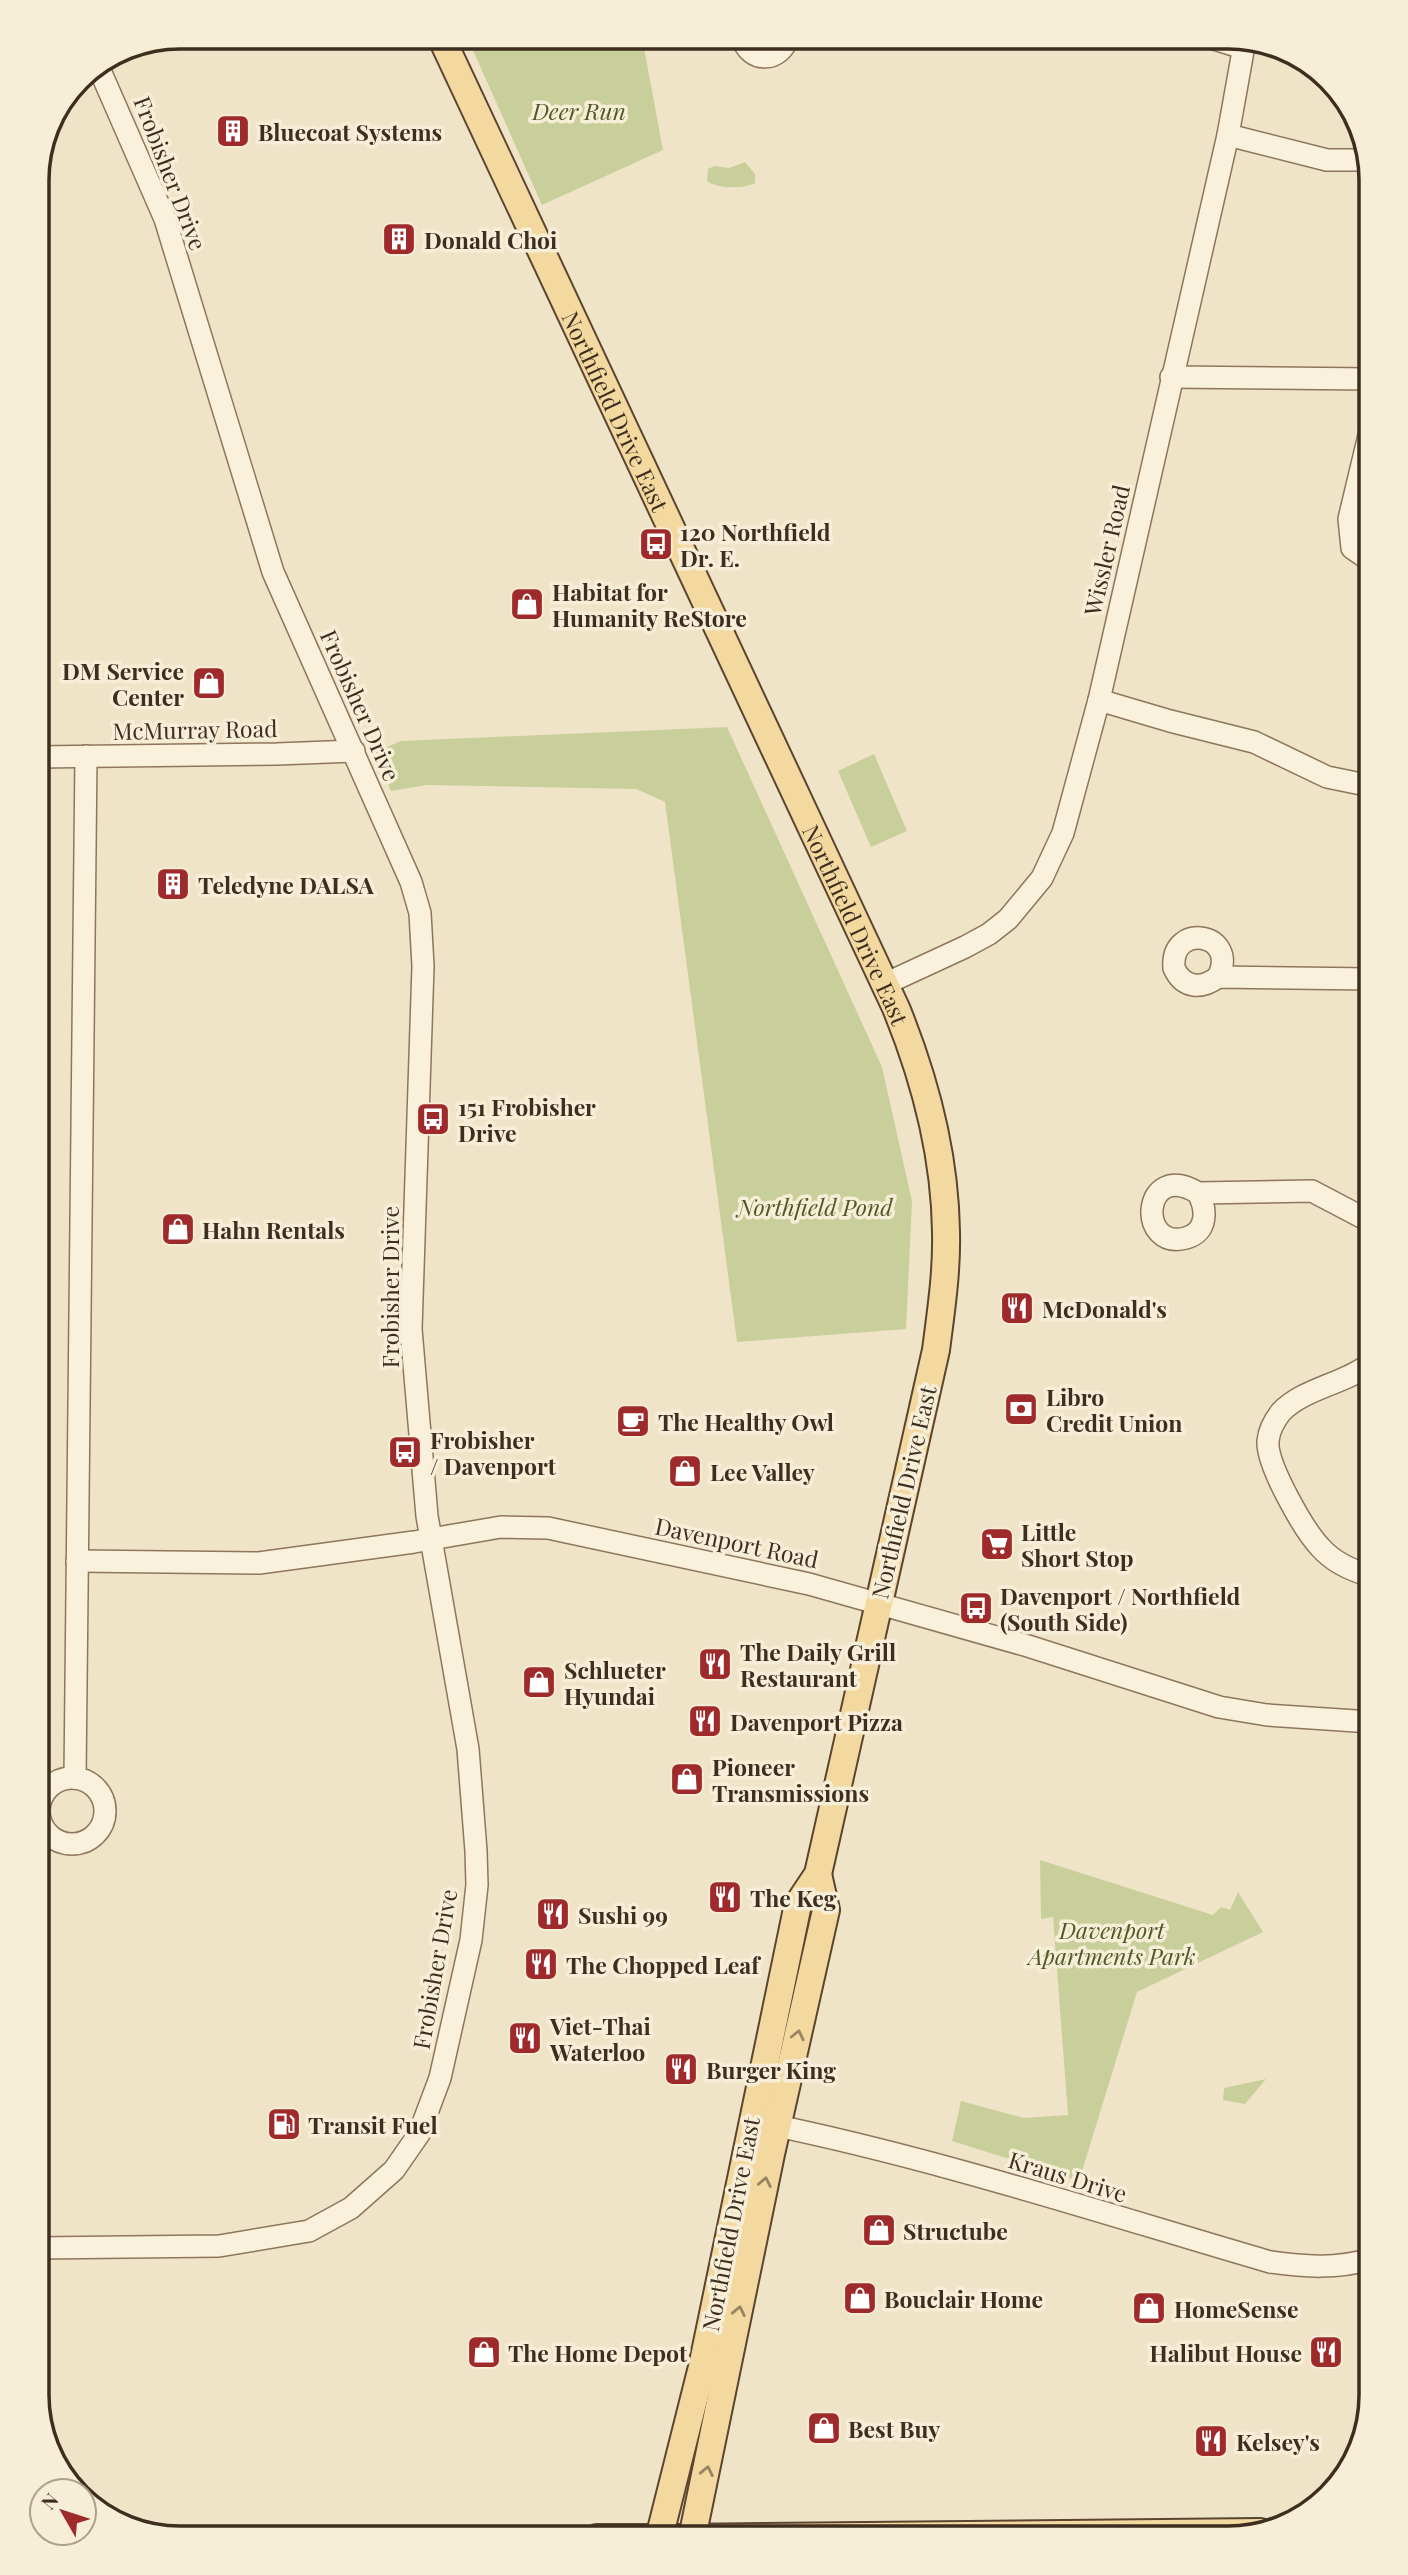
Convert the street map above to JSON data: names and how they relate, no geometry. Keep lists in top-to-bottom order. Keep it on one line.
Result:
{"streets":{"main road":["Northfield Drive East"],"street":["Frobisher Drive","Wissler Road","McMurray Road","Davenport Road","Kraus Drive"]},"crossings":[["Frobisher Drive","McMurray Road"],["Frobisher Drive","Davenport Road"],["Northfield Drive East","Wissler Road"],["Northfield Drive East","Davenport Road"],["Northfield Drive East","Kraus Drive"]],"parks":["Deer Run","Northfield Pond","Davenport Apartments Park"],"places":{"building":["Bluecoat Systems","Donald Choi","Teledyne DALSA"],"bus stop":["120 Northfield Dr. E.","151 Frobisher Drive","Frobisher / Davenport","Davenport / Northfield (South Side)"],"shop":["Habitat for Humanity ReStore","DM Service Center","Hahn Rentals","Lee Valley","Schlueter Hyundai","Pioneer Transmissions","Structube","Bouclair Home","HomeSense","The Home Depot","Best Buy"],"restaurant":["McDonald's","The Daily Grill Restaurant","Davenport Pizza","The Keg","Sushi 99","The Chopped Leaf","Viet-Thai Waterloo","Burger King","Halibut House","Kelsey's"],"bank":["Libro Credit Union"],"cafe":["The Healthy Owl"],"supermarket":["Little Short Stop"],"fuel station":["Transit Fuel"]},"north":"top left"}
